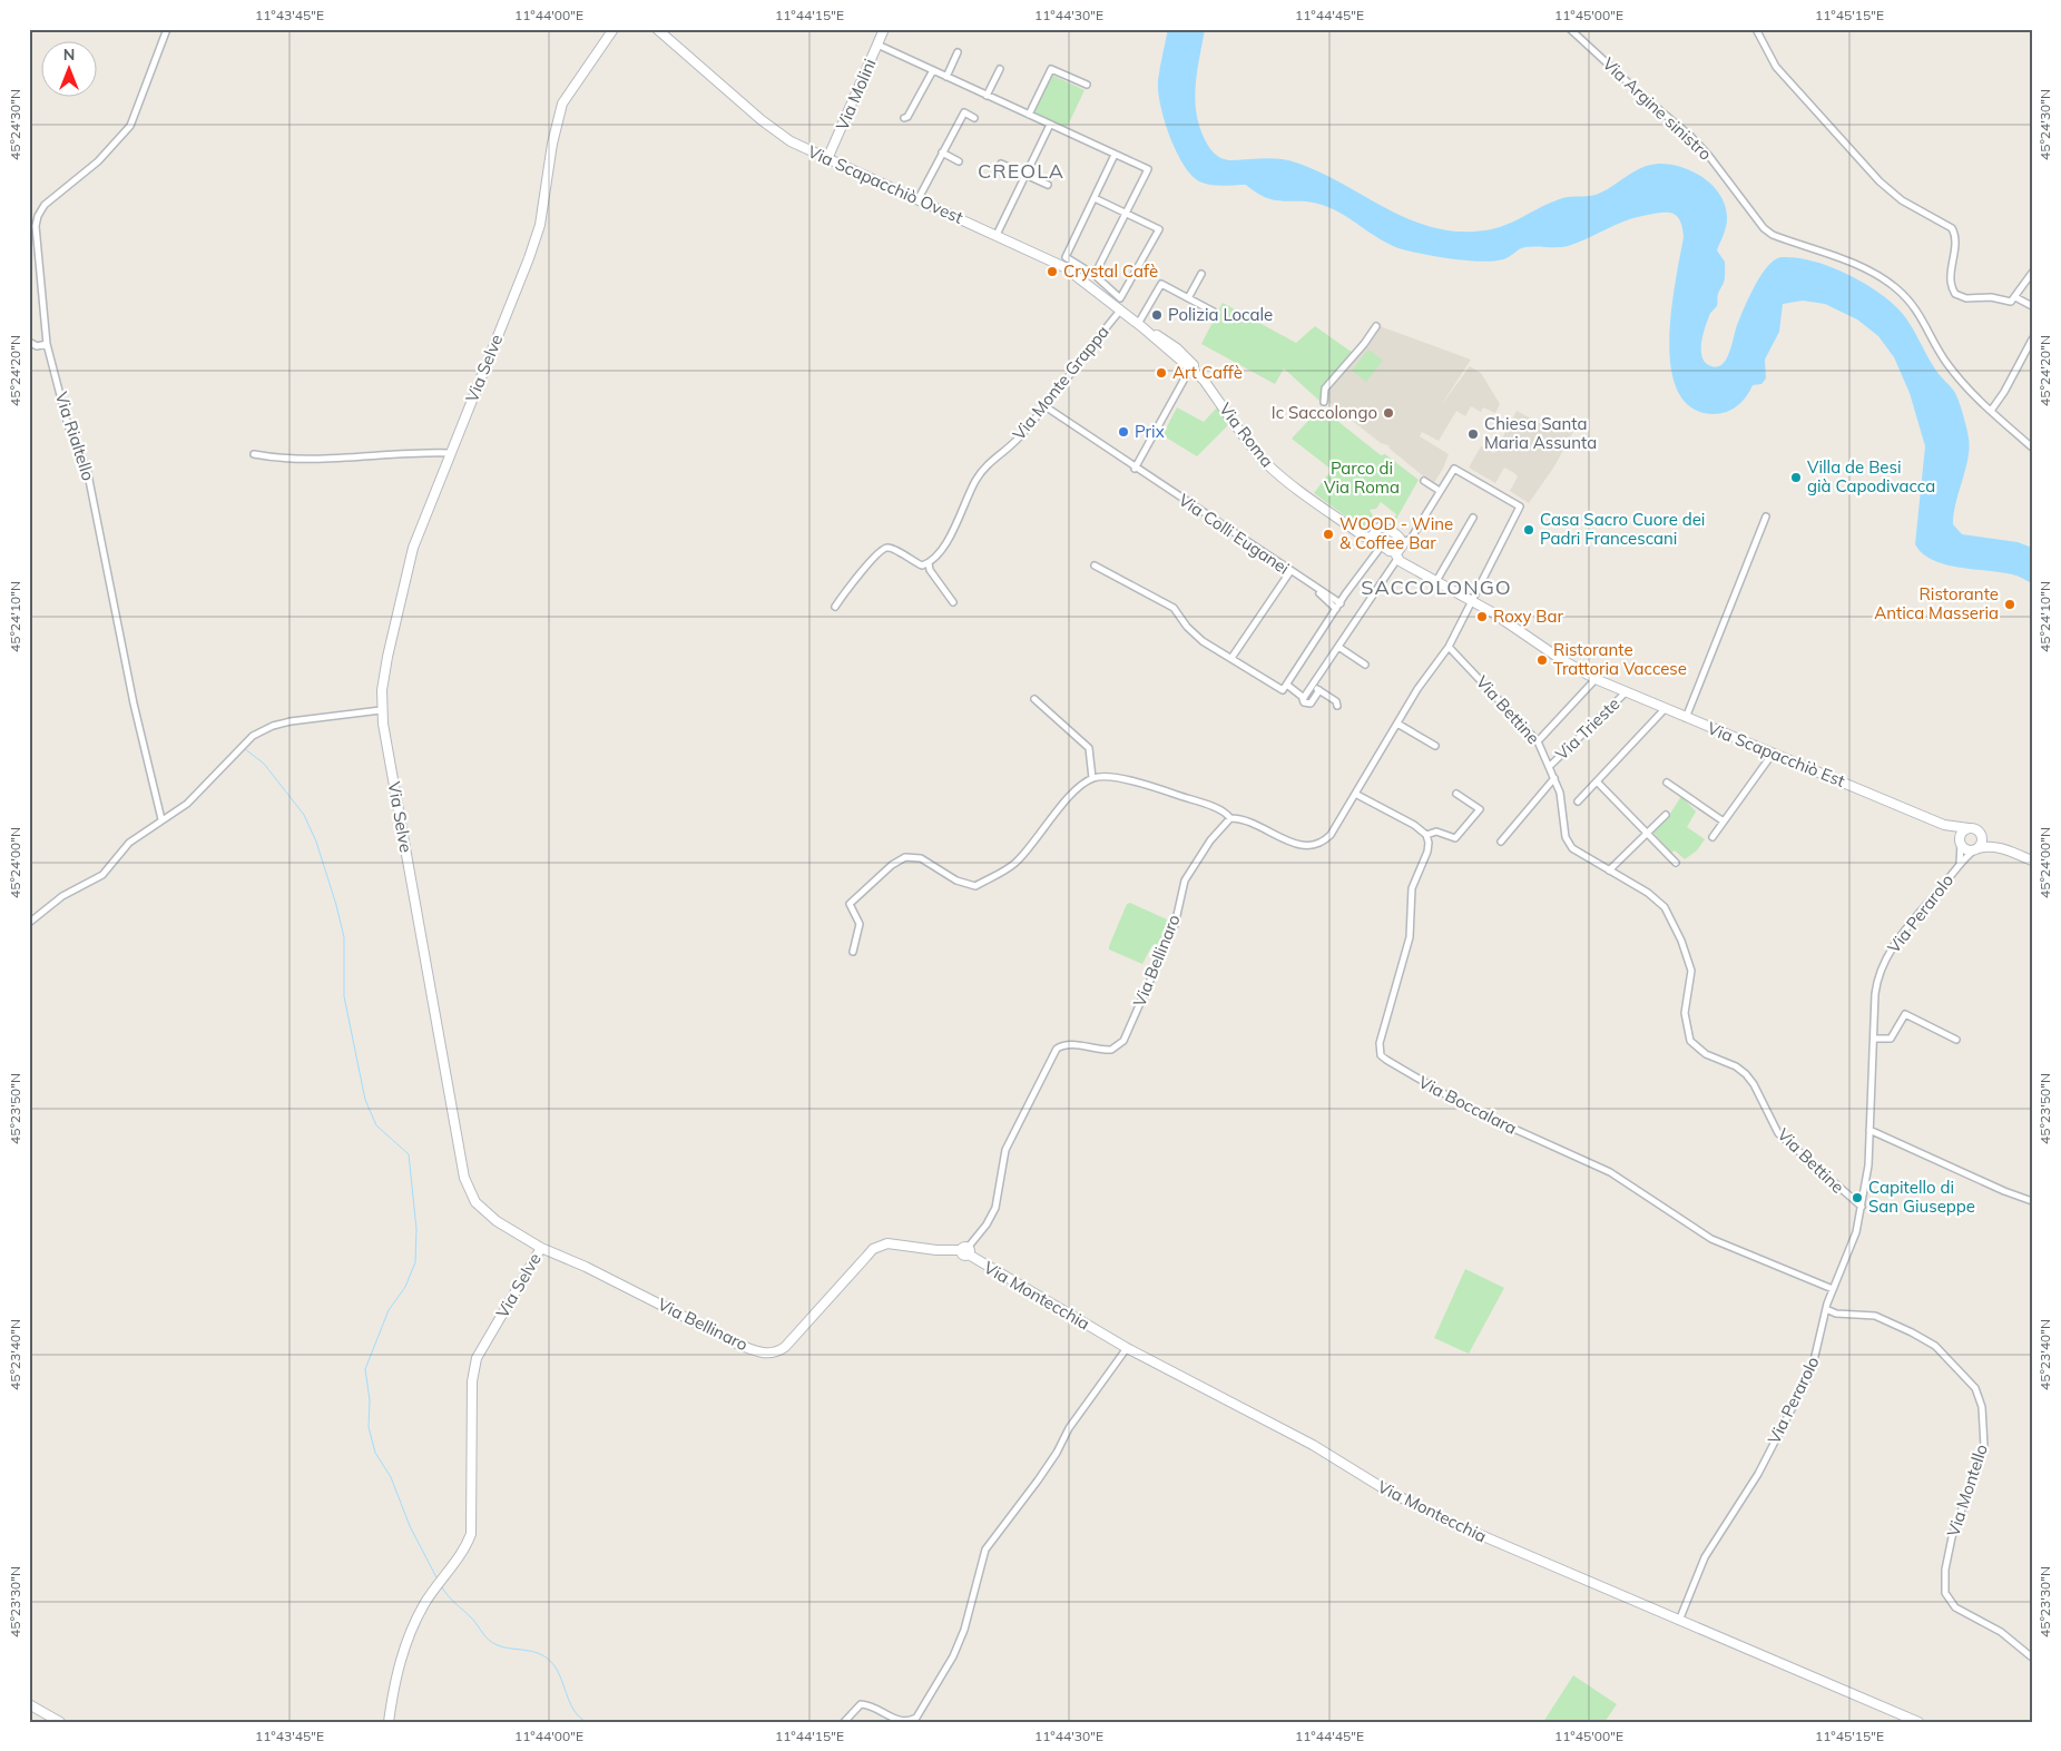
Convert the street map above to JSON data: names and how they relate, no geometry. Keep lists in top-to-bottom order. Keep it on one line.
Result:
{"streets":{"street":["Via Molini","Via Argine sinistro","Via Scapacchiò Ovest","Via Selve","Via Monte Grappa","Via Roma","Via Rialtello","Via Colli Euganei","Via Bettine","Via Trieste","Via Scapacchiò Est","Via Perarolo","Via Bellinaro","Via Boccalara","Via Montecchia","Via Montello"]},"crossings":[["Via Molini","Via Scapacchiò Ovest"],["Via Scapacchiò Ovest","Via Monte Grappa"],["Via Scapacchiò Ovest","Via Roma"],["Via Selve","Via Bellinaro"],["Via Monte Grappa","Via Colli Euganei"],["Via Bettine","Via Trieste"],["Via Bettine","Via Perarolo"],["Via Trieste","Via Scapacchiò Est"],["Via Scapacchiò Est","Via Perarolo"],["Via Perarolo","Via Boccalara"],["Via Perarolo","Via Montecchia"],["Via Perarolo","Via Montello"],["Via Bellinaro","Via Montecchia"]],"districts":["CREOLA","SACCOLONGO"],"parks":["Parco di Via Roma"],"places":["Crystal Cafè","Polizia Locale","Art Caffè","Ic Saccolongo","Prix","Chiesa Santa Maria Assunta","Villa de Besi già Capodivacca","Casa Sacro Cuore dei Padri Francescani","WOOD - Wine & Coffee Bar","Ristorante Antica Masseria","Roxy Bar","Ristorante Trattoria Vaccese","Capitello di San Giuseppe"],"north":"top","coordinates":["11°43'45\"E","11°44'00\"E","11°44'15\"E","11°44'30\"E","11°44'45\"E","11°45'00\"E","11°45'15\"E","45°24'30\"N","45°24'20\"N","45°24'10\"N","45°24'00\"N","45°23'50\"N","45°23'40\"N","45°23'30\"N"]}
